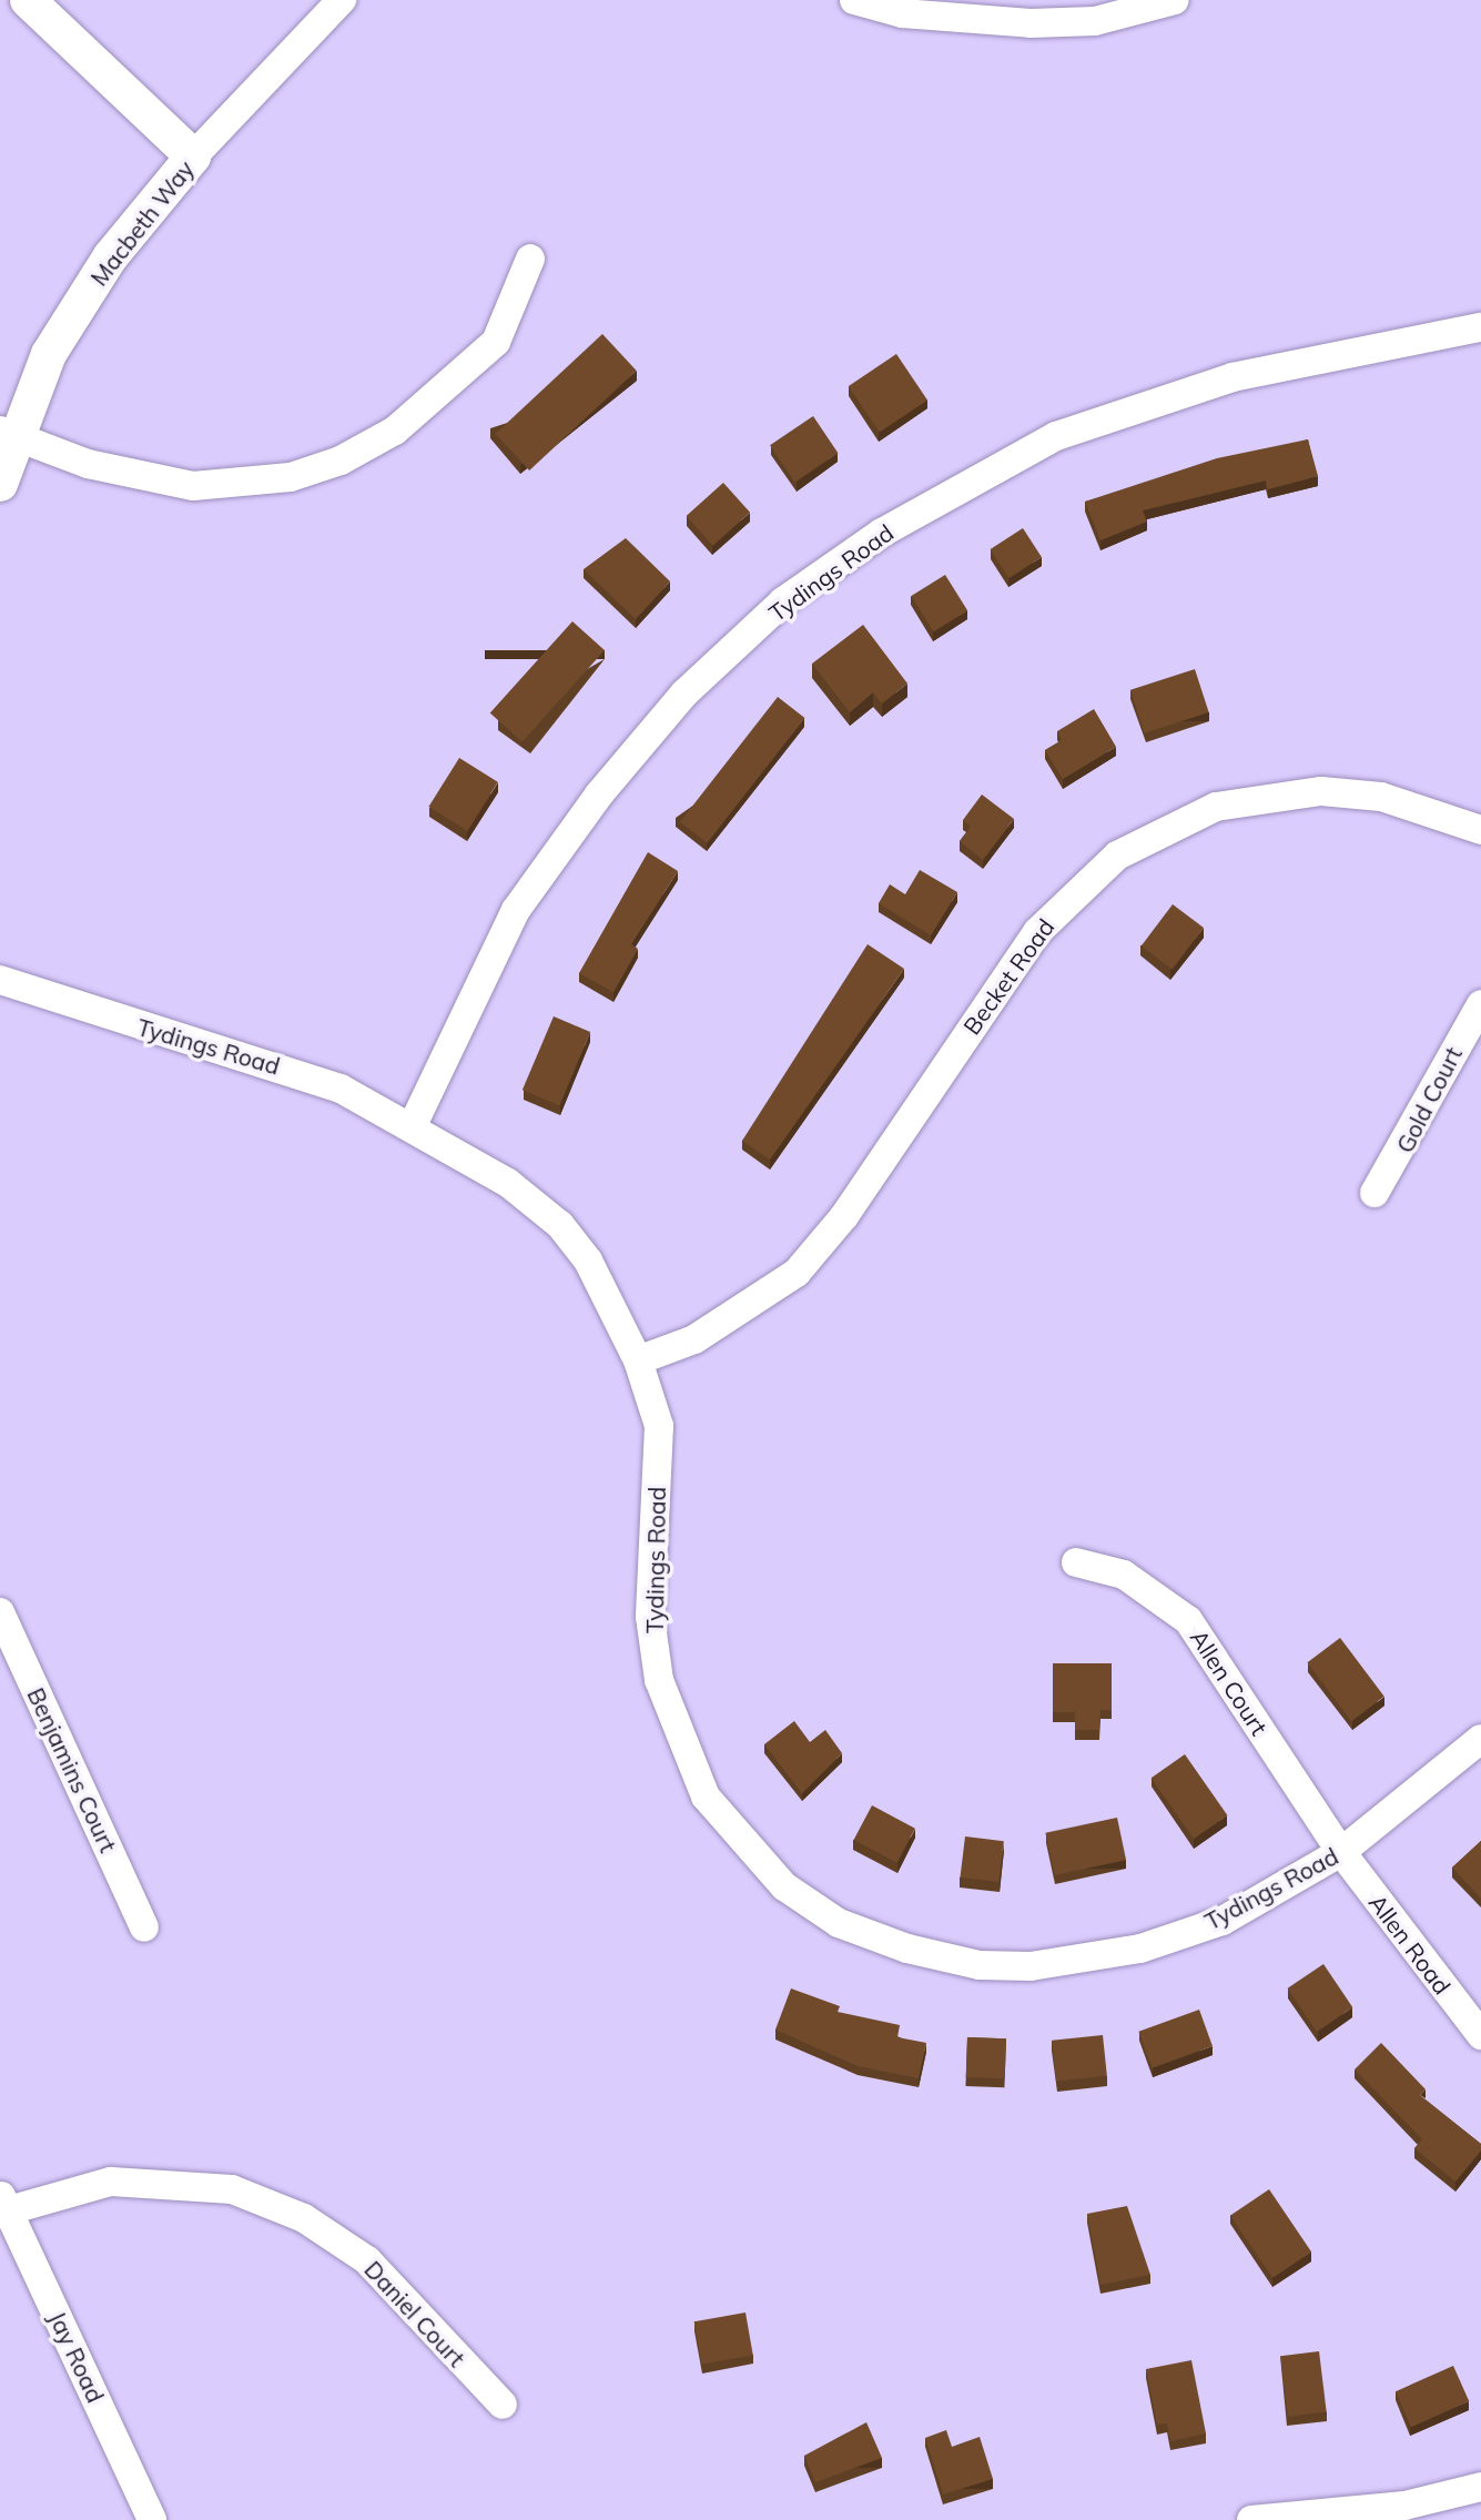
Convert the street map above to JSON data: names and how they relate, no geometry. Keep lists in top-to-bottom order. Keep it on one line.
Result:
{"streets":{"street":["Macbeth Way","Tydings Road","Becket Road","Gold Court","Allen Court","Benjamins Court","Allen Road","Daniel Court","Jay Road"]},"crossings":[["Tydings Road","Becket Road"],["Tydings Road","Allen Court"],["Tydings Road","Allen Road"],["Allen Court","Allen Road"],["Daniel Court","Jay Road"]]}
